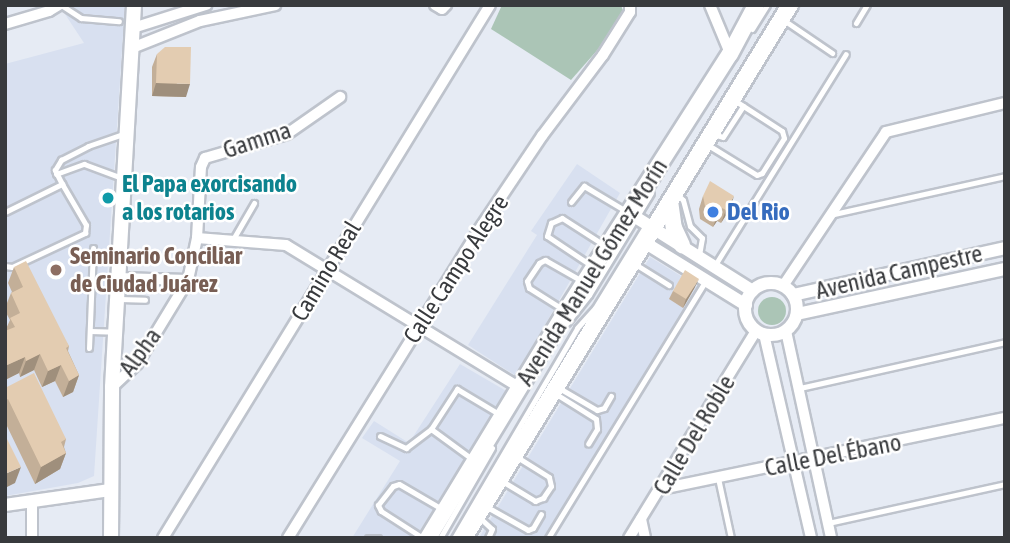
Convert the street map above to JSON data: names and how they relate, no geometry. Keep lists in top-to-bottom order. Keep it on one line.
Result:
{"streets":{"main road":["Avenida Manuel Gómez Morín"],"street":["Gamma","Calle Campo Alegre","Camino Real","Avenida Campestre","Alpha","Calle Del Roble","Calle Del Ébano"]},"crossings":[["Gamma","Alpha"],["Avenida Campestre","Calle Del Roble"],["Calle Del Roble","Calle Del Ébano"]],"places":["El Papa exorcisando a los rotarios","Del Rio","Seminario Conciliar de Ciudad Juárez"]}
